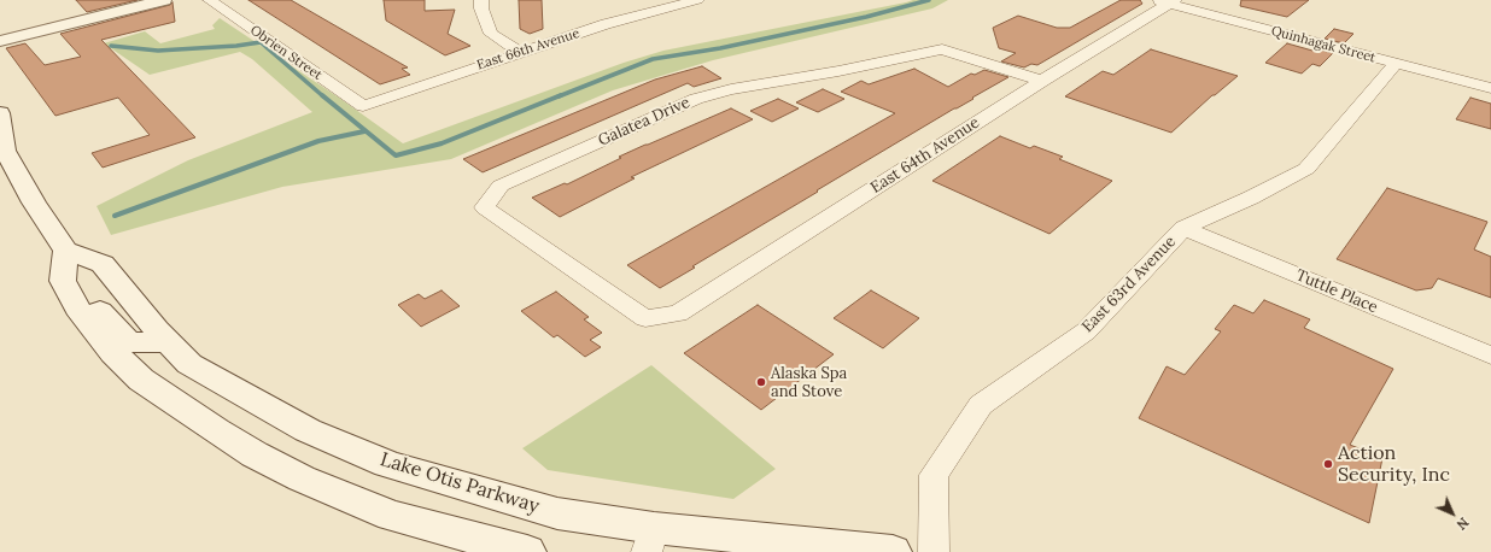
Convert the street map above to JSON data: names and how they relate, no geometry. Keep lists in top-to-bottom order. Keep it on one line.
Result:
{"streets":{"main road":["Lake Otis Parkway"],"street":["Quinhagak Street","East 66th Avenue","Obrien Street","Galatea Drive","East 64th Avenue","East 63rd Avenue","Tuttle Place"]},"crossings":[["Quinhagak Street","East 64th Avenue"],["Quinhagak Street","East 63rd Avenue"],["East 66th Avenue","Obrien Street"],["Galatea Drive","East 64th Avenue"],["East 63rd Avenue","Tuttle Place"]],"places":["Alaska Spa and Stove","Action Security, Inc"],"north":"bottom right"}
